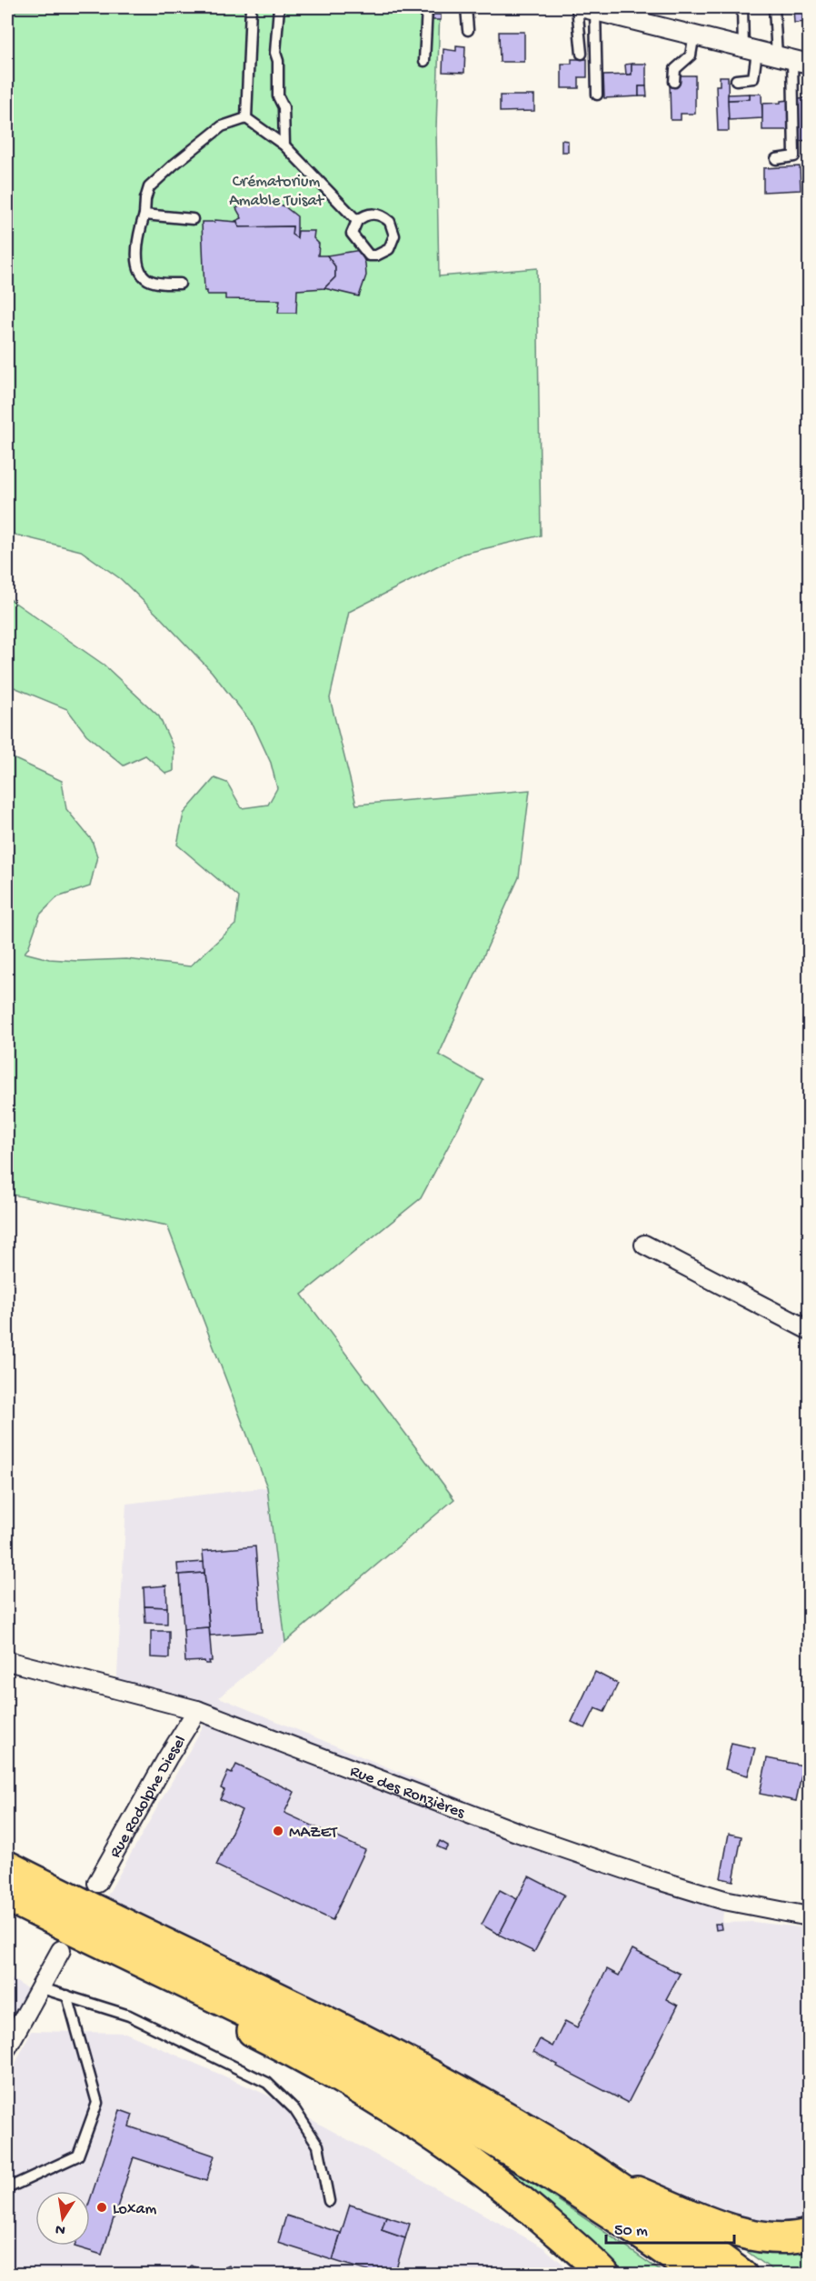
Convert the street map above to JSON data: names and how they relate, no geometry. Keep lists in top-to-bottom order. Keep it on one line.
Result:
{"streets":{"street":["Rue des Ronzières","Rue Rodolphe Diesel"]},"crossings":[["Rue des Ronzières","Rue Rodolphe Diesel"]],"parks":["Crématorium Amable Tuisat"],"places":["MAZET","Loxam"],"scale_bar":"50 m","north":"bottom"}
